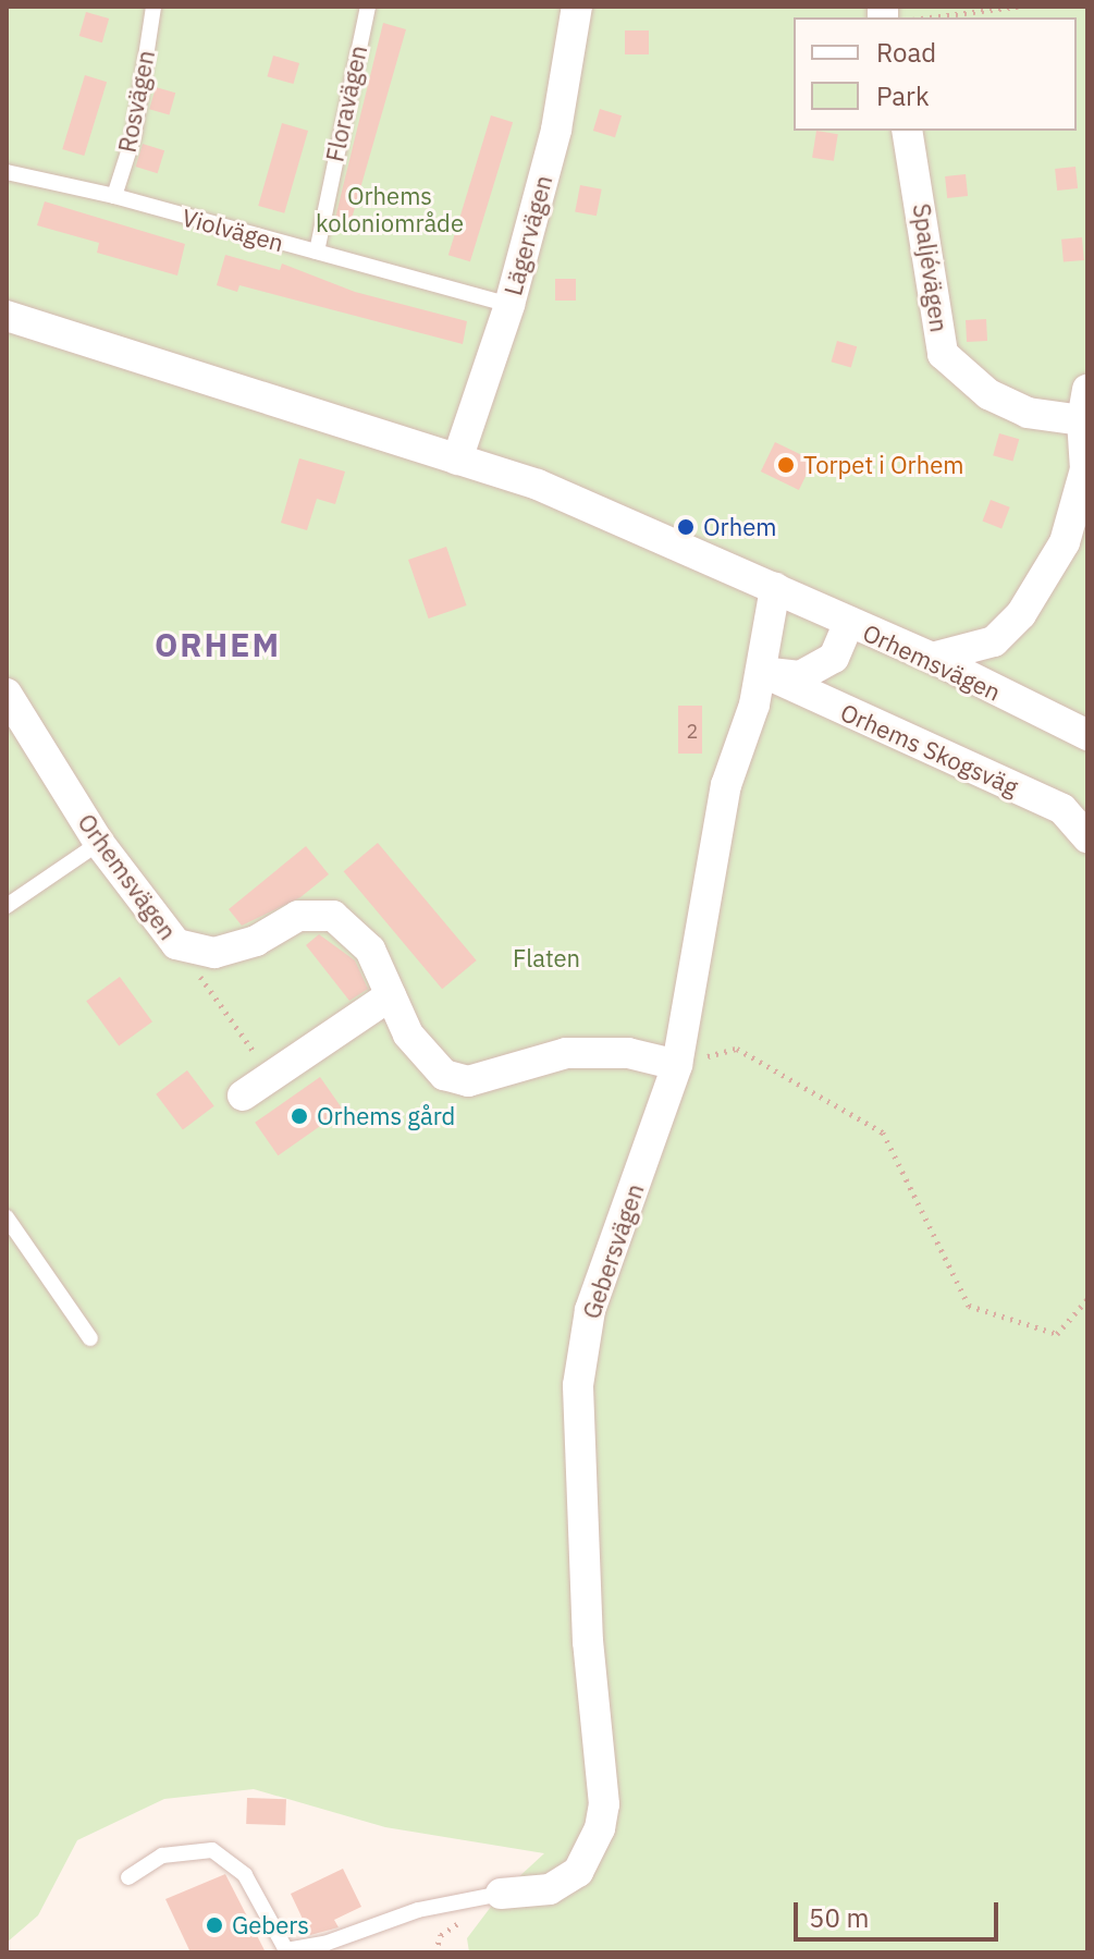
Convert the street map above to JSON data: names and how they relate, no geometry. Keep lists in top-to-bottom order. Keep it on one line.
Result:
{"streets":{"street":["Lägervägen","Spaljévägen","Orhemsvägen","Orhems Skogsväg","Gebersvägen"],"lane":["Rosvägen","Floravägen","Violvägen"]},"crossings":[["Rosvägen","Violvägen"],["Floravägen","Violvägen"],["Violvägen","Lägervägen"],["Lägervägen","Orhemsvägen"],["Orhemsvägen","Gebersvägen"],["Orhems Skogsväg","Gebersvägen"]],"districts":["ORHEM"],"parks":["Orhems koloniområde","Flaten"],"places":["Torpet i Orhem","Orhem","Orhems gård","Gebers"],"house_numbers":["2"],"legend":["Road","Park"],"scale_bar":"50 m"}
